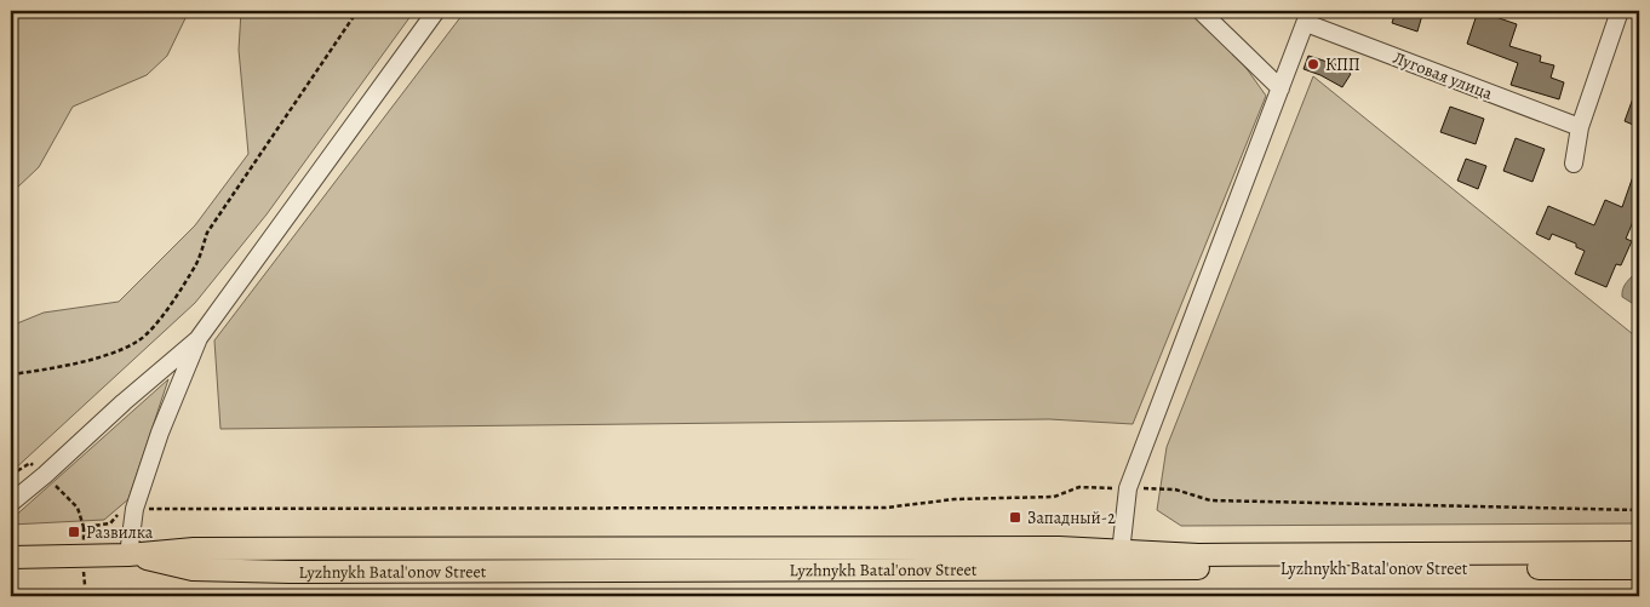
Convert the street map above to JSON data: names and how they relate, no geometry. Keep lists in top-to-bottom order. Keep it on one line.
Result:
{"streets":{"main road":["Lyzhnykh Batal'onov Street"],"street":["Луговая улица"]},"places":{"other":["КПП"],"transit":["Западный-2","Развилка"]}}
